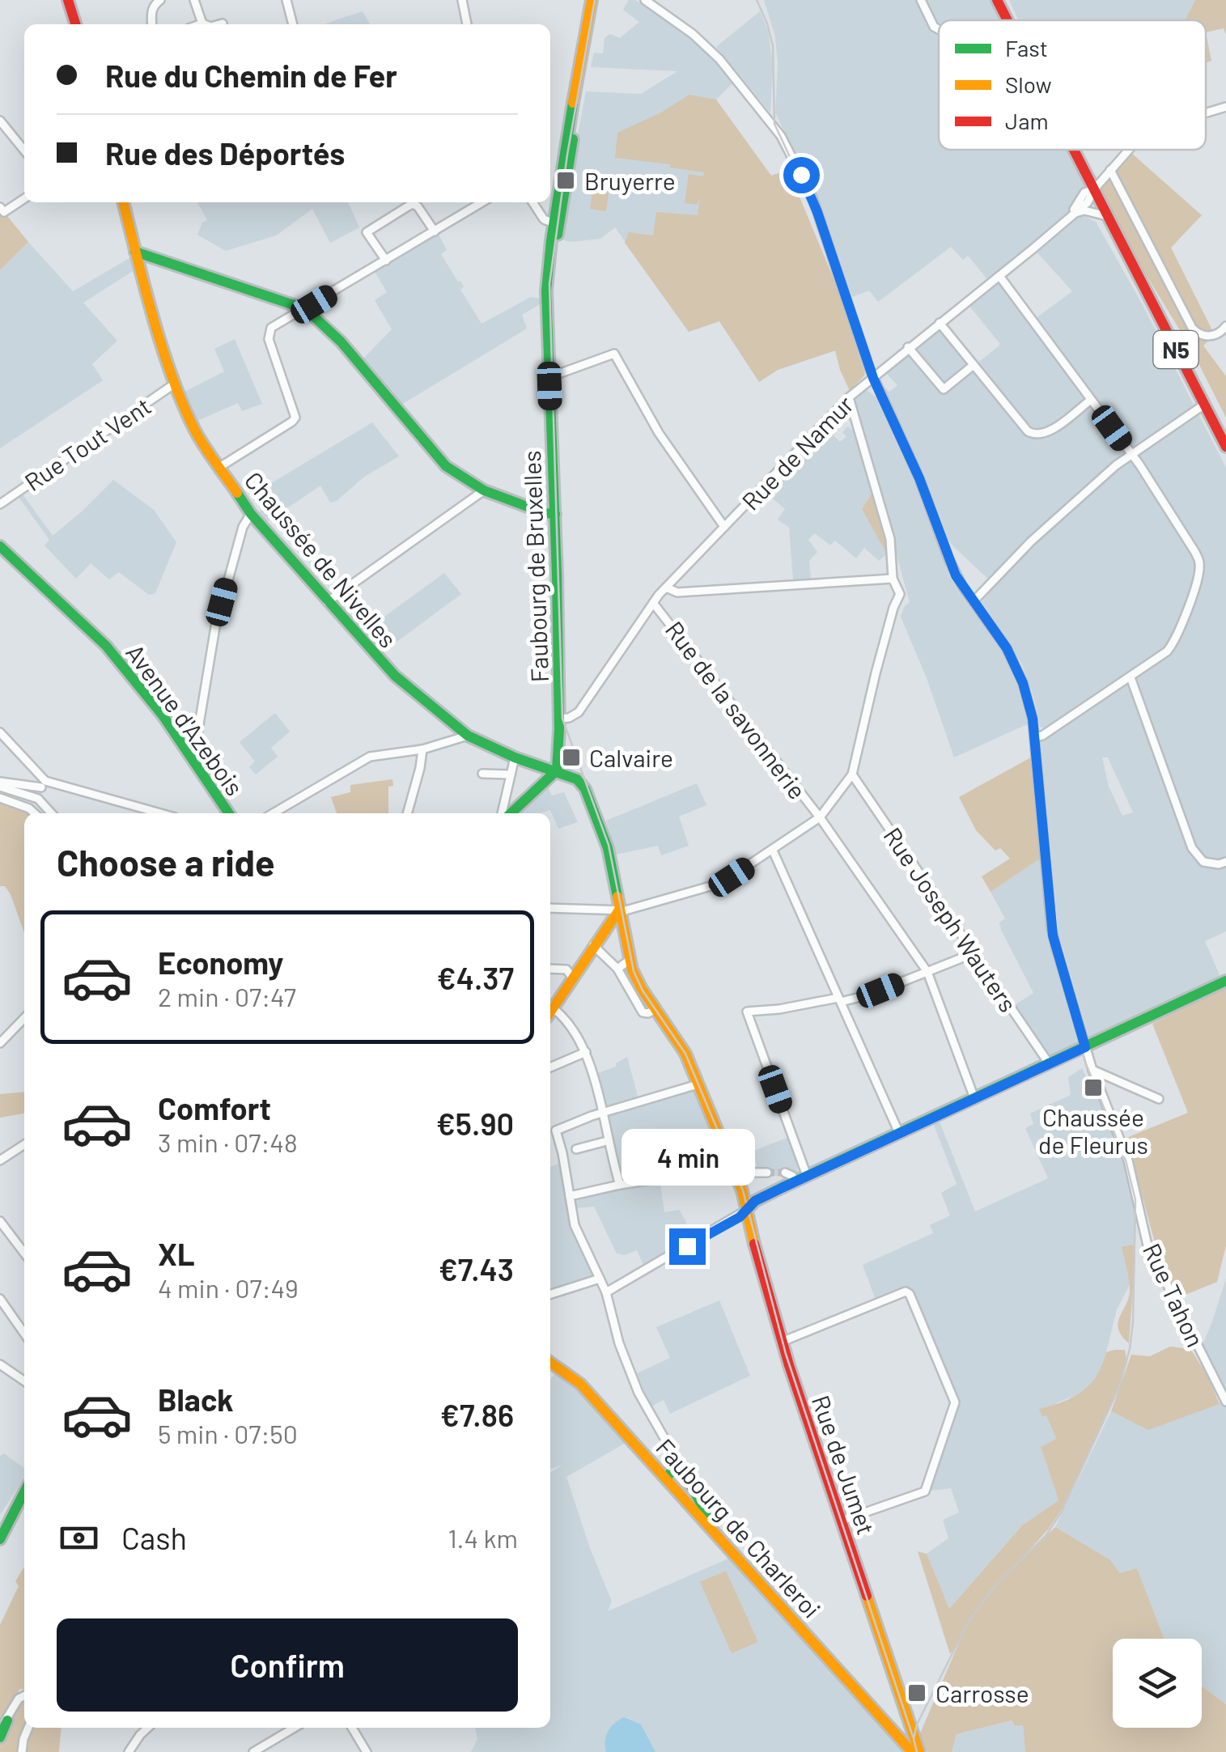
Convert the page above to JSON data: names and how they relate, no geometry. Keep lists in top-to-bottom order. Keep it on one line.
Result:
{"streets":{"main road":["N5","Chaussée de Nivelles","Faubourg de Bruxelles","Avenue d'Azebois","Rue de Jumet","Faubourg de Charleroi"],"street":["Rue Tout Vent","Rue de Namur","Rue de la savonnerie","Rue Joseph Wauters","Rue Tahon"]},"crossings":[["N5","Rue de Namur"],["Rue Tout Vent","Chaussée de Nivelles"],["Rue de Namur","Faubourg de Bruxelles"],["Rue de Namur","Rue de la savonnerie"],["Rue de Namur","Rue Tahon"],["Chaussée de Nivelles","Faubourg de Bruxelles"],["Chaussée de Nivelles","Rue de Jumet"],["Rue de Jumet","Faubourg de Charleroi"]],"places":{"transit":["Bruyerre","Calvaire","Chaussée de Fleurus","Carrosse"]},"legend":["Fast","Slow","Jam"],"page":{"banner":["Rue du Chemin de Fer","Rue des Déportés"],"heading":"Choose a ride","list":[{"name":"Economy","note":"2 min · 07:47","value":"€4.37"},{"name":"Comfort","note":"3 min · 07:48","value":"€5.90"},{"name":"XL","note":"4 min · 07:49","value":"€7.43"},{"name":"Black","note":"5 min · 07:50","value":"€7.86"}],"bubble":"4 min","pay":["Cash","1.4 km"],"buttons":"Confirm"}}
